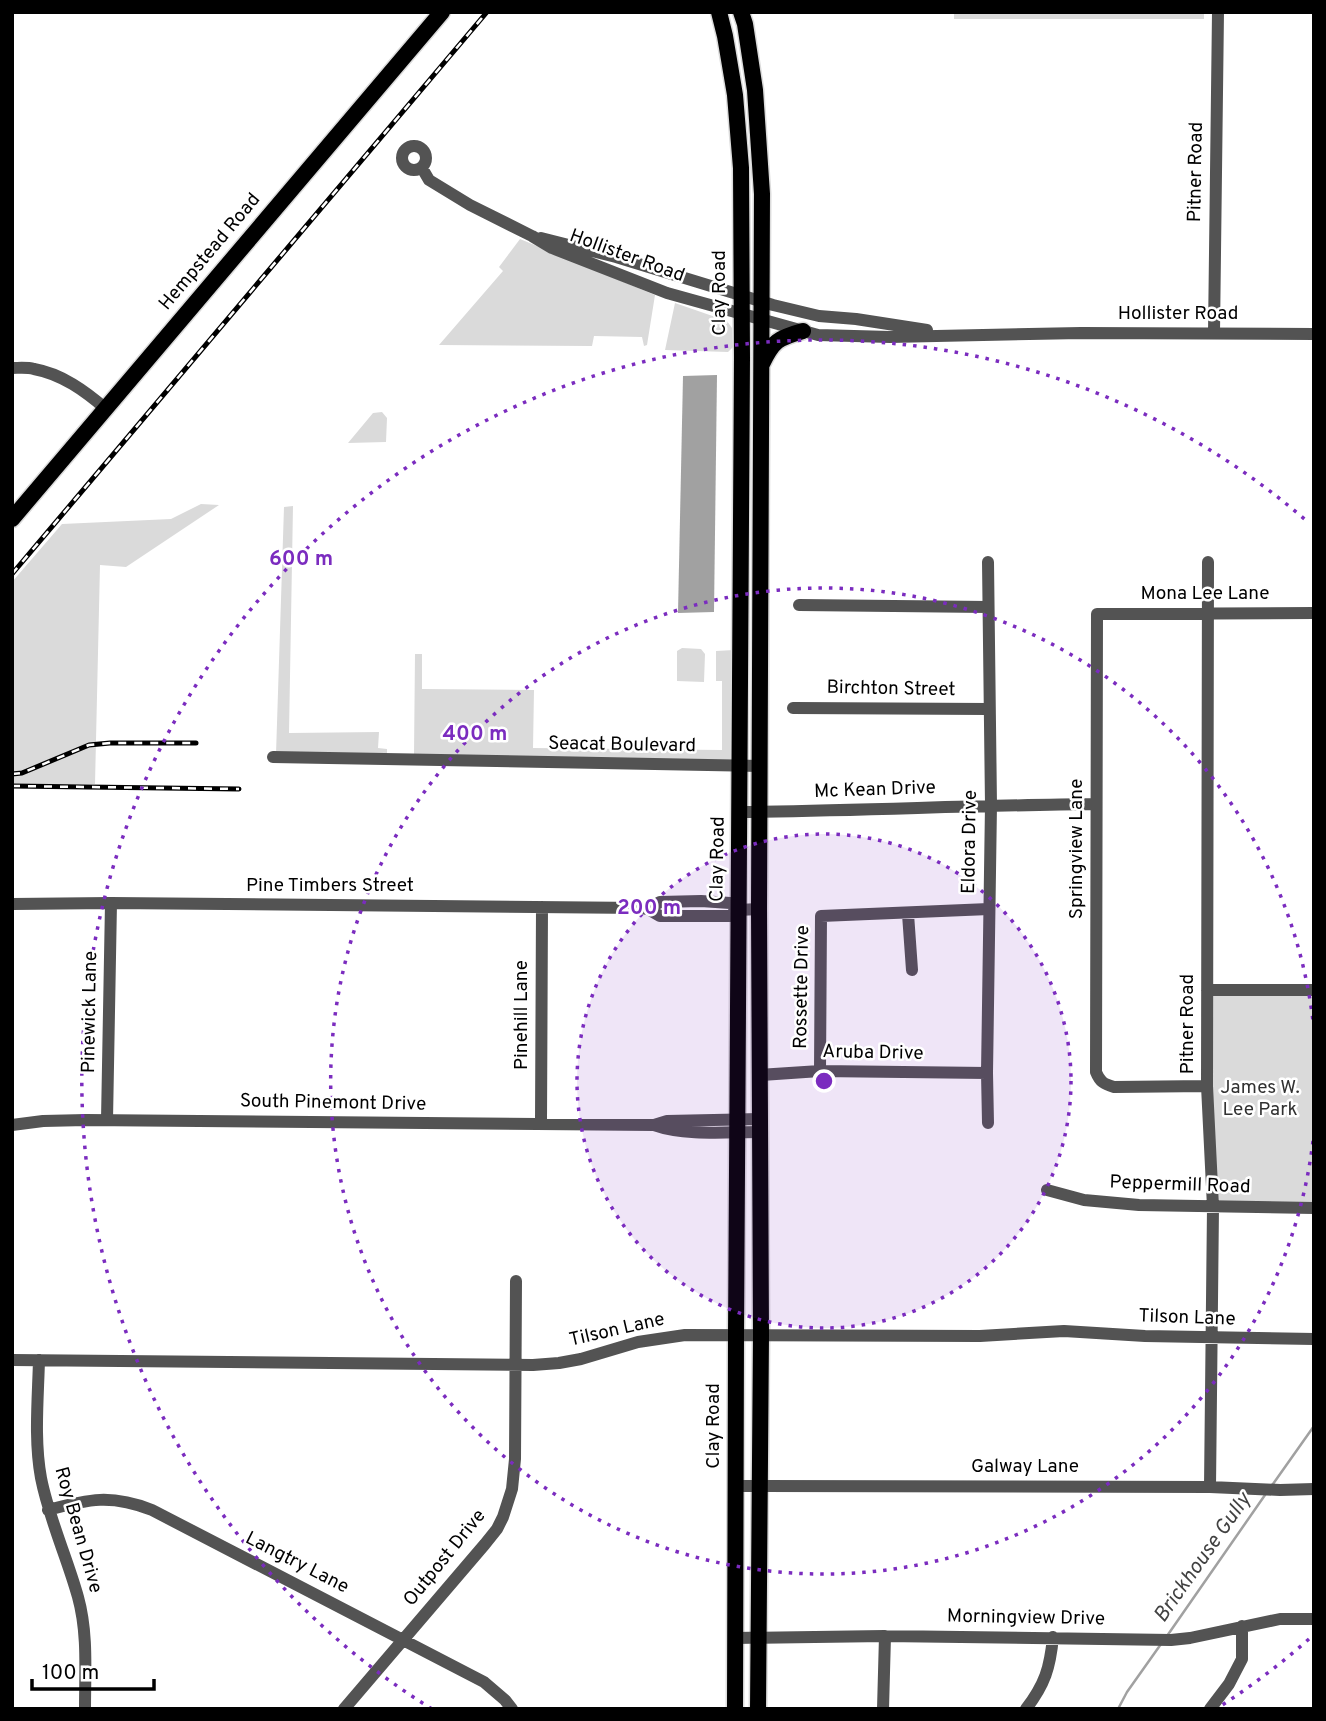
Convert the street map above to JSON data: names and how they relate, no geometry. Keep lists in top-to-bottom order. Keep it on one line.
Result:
{"streets":{"main road":["Hempstead Road","Clay Road"],"street":["Pitner Road","Hollister Road","Mona Lee Lane","Birchton Street","Seacat Boulevard","Mc Kean Drive","Eldora Drive","Springview Lane","Pine Timbers Street","Rossette Drive","Pinewick Lane","Pinehill Lane","Aruba Drive","South Pinemont Drive","Peppermill Road","Tilson Lane","Galway Lane","Roy Bean Drive","Outpost Drive","Langtry Lane","Morningview Drive"]},"crossings":[["Pitner Road","Hollister Road"],["Pitner Road","Mona Lee Lane"],["Pitner Road","Springview Lane"],["Pitner Road","Peppermill Road"],["Pitner Road","Tilson Lane"],["Pitner Road","Galway Lane"],["Hollister Road","Clay Road"],["Clay Road","Seacat Boulevard"],["Clay Road","Mc Kean Drive"],["Clay Road","Pine Timbers Street"],["Clay Road","South Pinemont Drive"],["Clay Road","Tilson Lane"],["Clay Road","Galway Lane"],["Clay Road","Morningview Drive"],["Mona Lee Lane","Springview Lane"],["Birchton Street","Eldora Drive"],["Mc Kean Drive","Eldora Drive"],["Mc Kean Drive","Springview Lane"],["Eldora Drive","Aruba Drive"],["Pine Timbers Street","Pinewick Lane"],["Pine Timbers Street","Pinehill Lane"],["Rossette Drive","Aruba Drive"],["Pinewick Lane","South Pinemont Drive"],["Pinehill Lane","South Pinemont Drive"],["Tilson Lane","Roy Bean Drive"],["Tilson Lane","Outpost Drive"],["Roy Bean Drive","Langtry Lane"],["Outpost Drive","Langtry Lane"]],"water":["Brickhouse Gully"],"parks":["James W. Lee Park"],"scale_bar":"100 m","rings":["600 m","400 m","200 m"]}
